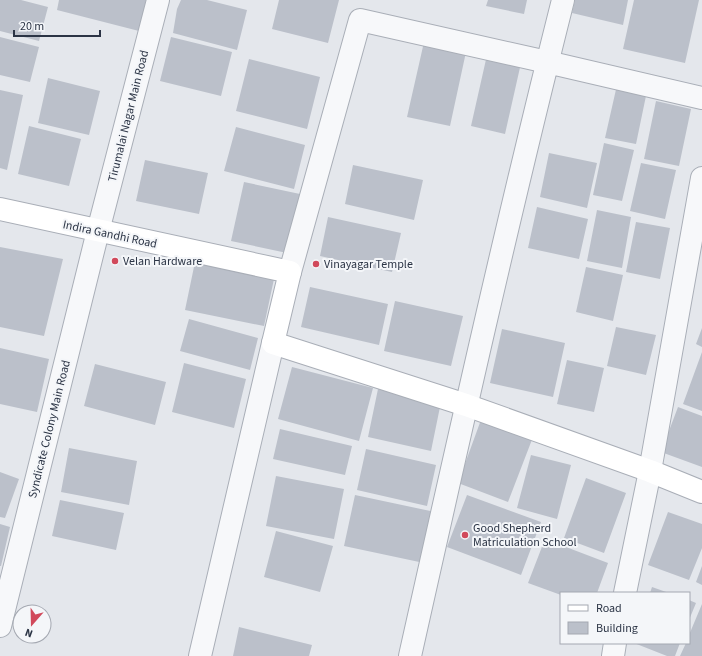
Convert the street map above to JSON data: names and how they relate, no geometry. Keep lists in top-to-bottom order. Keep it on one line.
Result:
{"streets":{"street":["Tirumalai Nagar Main Road","Indira Gandhi Road","Syndicate Colony Main Road"]},"crossings":[["Tirumalai Nagar Main Road","Indira Gandhi Road"],["Tirumalai Nagar Main Road","Syndicate Colony Main Road"],["Indira Gandhi Road","Syndicate Colony Main Road"]],"places":["Velan Hardware","Vinayagar Temple","Good Shepherd Matriculation School"],"legend":["Road","Building"],"scale_bar":"20 m","north":"bottom"}
